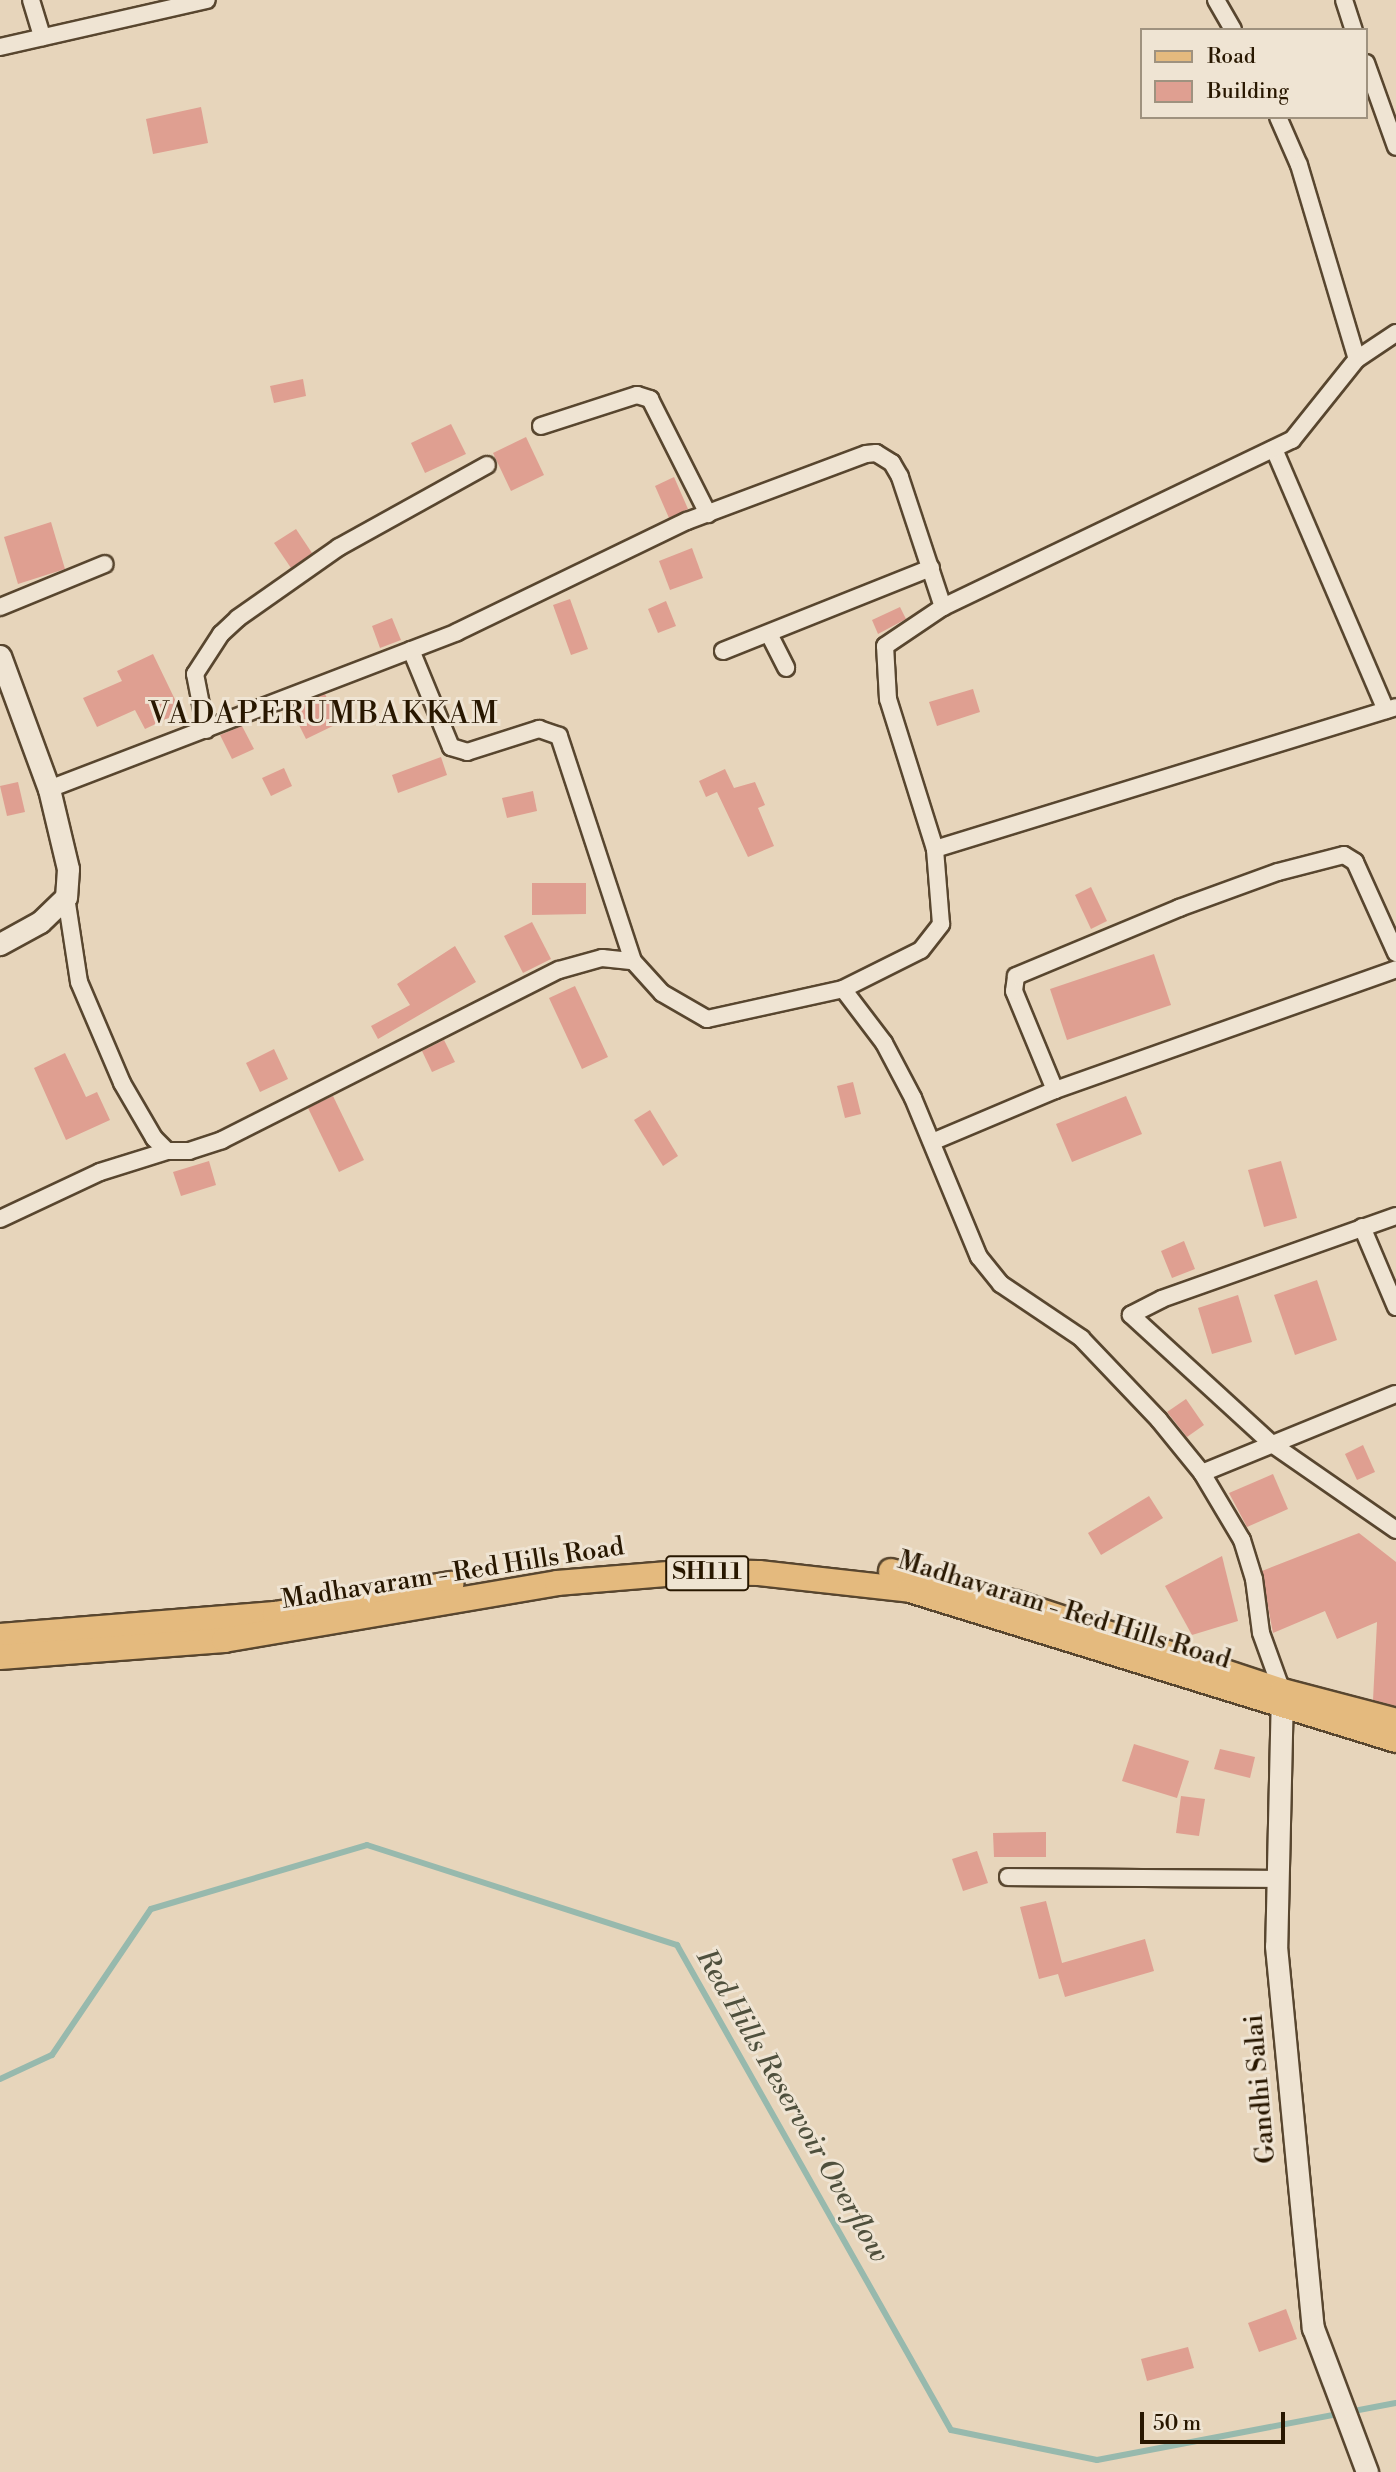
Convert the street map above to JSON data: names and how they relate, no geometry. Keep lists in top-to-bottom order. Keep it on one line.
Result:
{"streets":{"main road":["SH111","Madhavaram - Red Hills Road"],"street":["Gandhi Salai"]},"crossings":[["Madhavaram - Red Hills Road","Gandhi Salai"]],"districts":["VADAPERUMBAKKAM"],"water":["Red Hills Reservoir Overflow"],"legend":["Road","Building"],"scale_bar":"50 m"}
